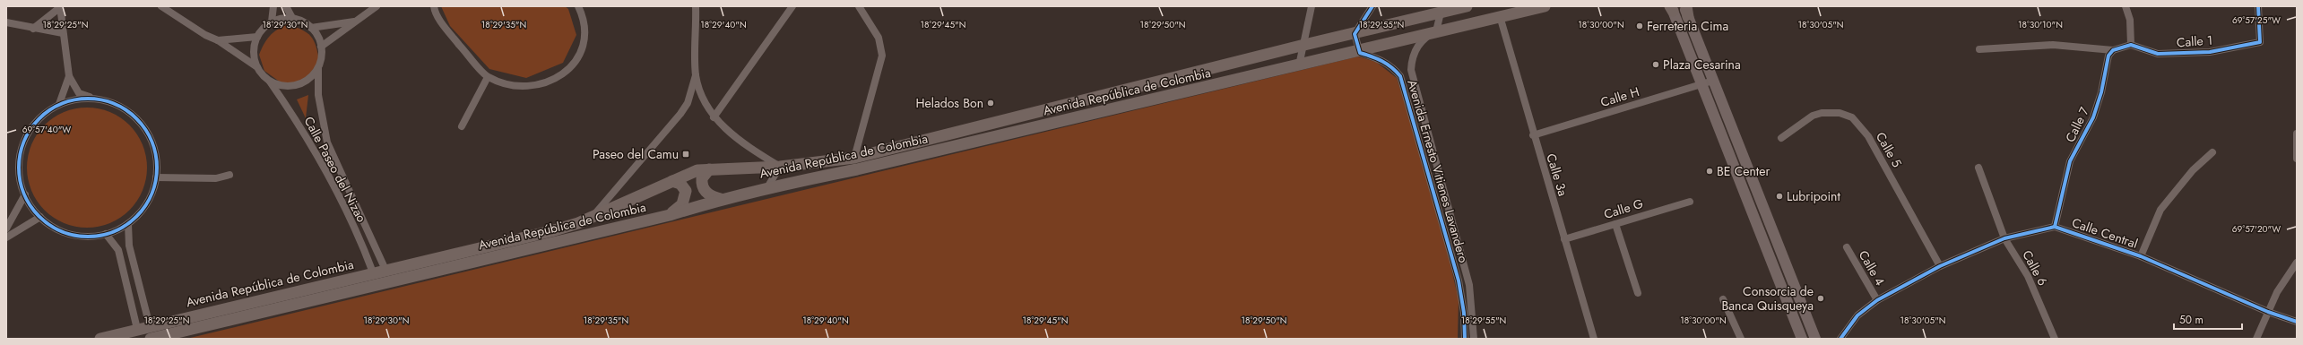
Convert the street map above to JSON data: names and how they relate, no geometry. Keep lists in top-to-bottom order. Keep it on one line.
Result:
{"streets":{"main road":["Avenida República de Colombia"],"street":["Calle 1","Calle H","Calle 7","Calle 5","Calle Paseo del Nizao","Avenida Ernesto Vitienes Lavandero","Calle 3a","Calle G","Calle Central","Calle 4","Calle 6"]},"crossings":[["Avenida República de Colombia","Calle Paseo del Nizao"],["Avenida República de Colombia","Avenida Ernesto Vitienes Lavandero"],["Avenida República de Colombia","Calle 3a"],["Calle H","Calle 3a"],["Calle 7","Calle Central"],["Calle 5","Calle Central"],["Calle 3a","Calle G"],["Calle Central","Calle 4"],["Calle Central","Calle 6"]],"places":{"other":["Ferreteria Cima","Plaza Cesarina","Helados Bon","BE Center","Lubripoint","Consorcia de Banca Quisqueya"],"transit":["Paseo del Camu"]},"scale_bar":"50 m","coordinates":["69°57'25\"W","18°29'25\"N","18°29'30\"N","18°29'35\"N","18°29'40\"N","18°29'45\"N","18°29'50\"N","18°29'55\"N","18°30'00\"N","18°30'05\"N","18°30'10\"N","69°57'40\"W","69°57'20\"W"]}
